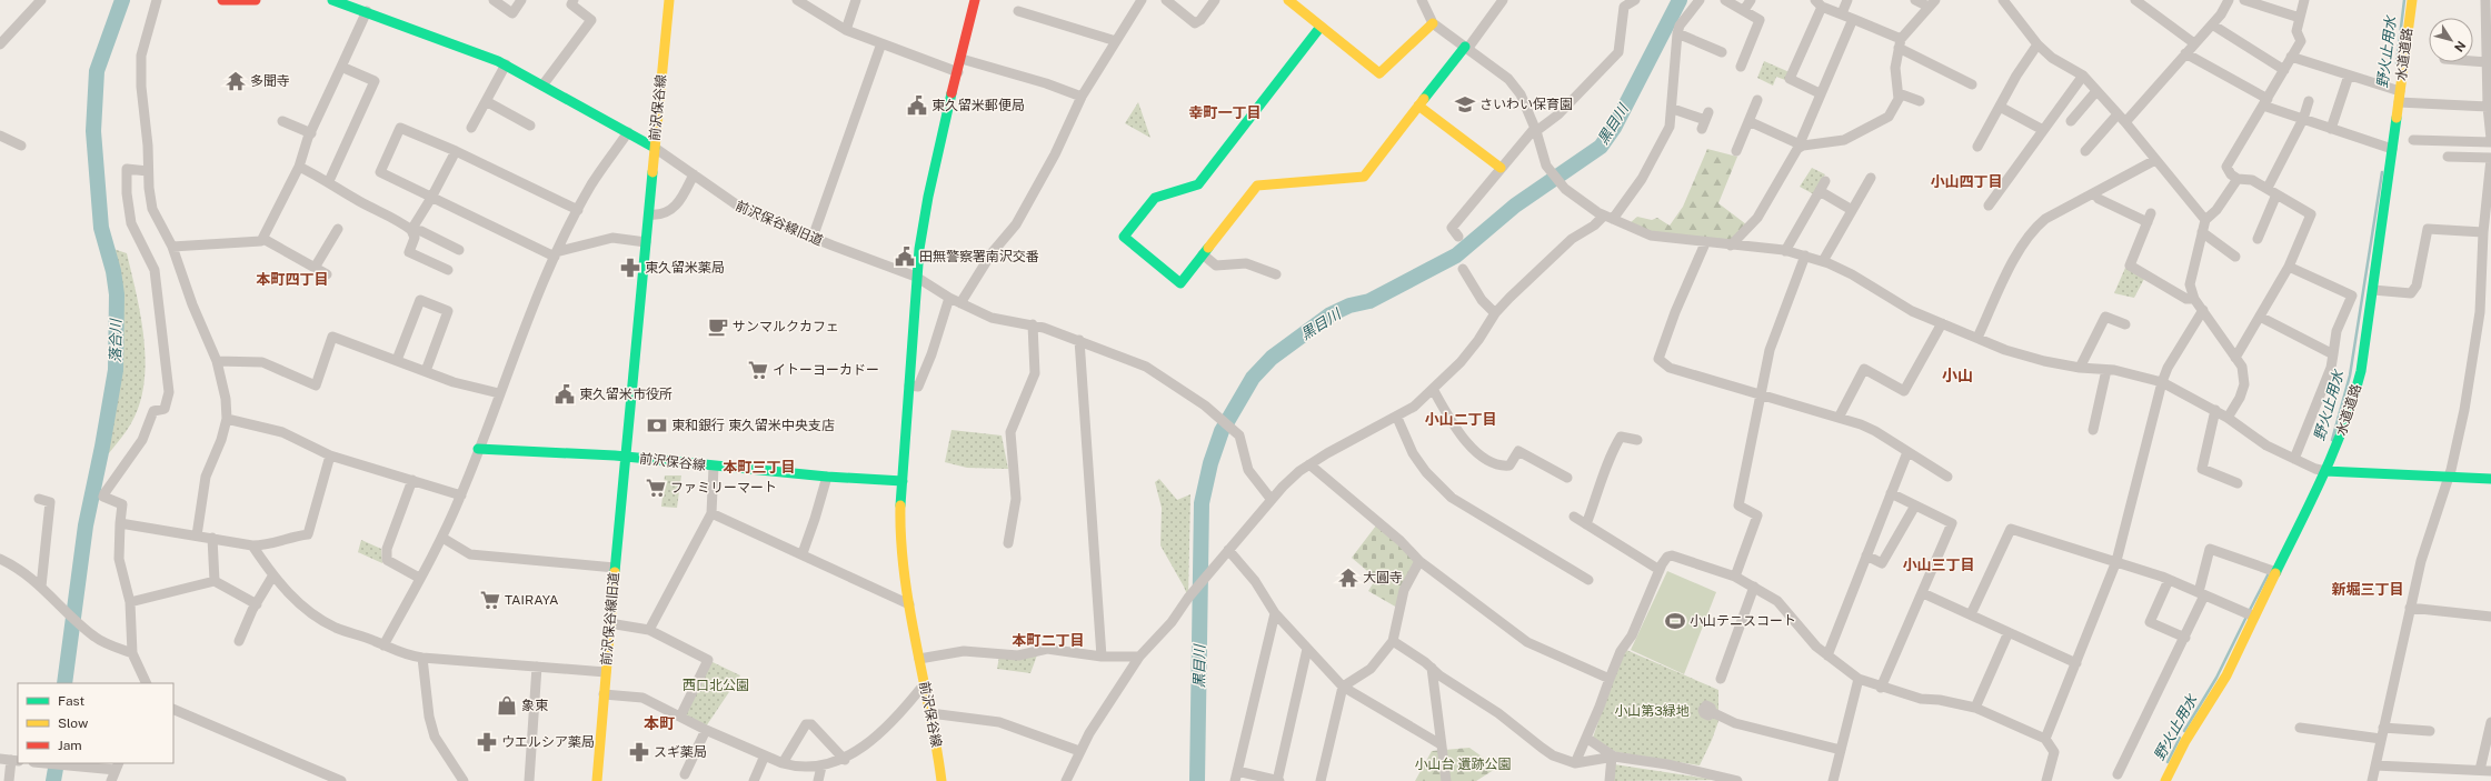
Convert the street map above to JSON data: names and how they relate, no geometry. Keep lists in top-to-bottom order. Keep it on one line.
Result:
{"streets":{"street":["水道道路","前沢保谷線","前沢保谷線旧道"]},"crossings":[["前沢保谷線","前沢保谷線旧道"]],"districts":["幸町一丁目","小山四丁目","本町四丁目","小山","小山二丁目","本町三丁目","小山三丁目","新堀三丁目","本町二丁目","本町"],"water":["野火止用水","黒目川","落合川"],"parks":["西口北公園","小山第3緑地","小山台 遺跡公園"],"places":{"temple":["多聞寺","大圓寺"],"school or university":["さいわい保育園"],"public building":["東久留米郵便局","田無警察署南沢交番","東久留米市役所"],"pharmacy":["東久留米薬局","ウエルシア薬局","スギ薬局"],"cafe":["サンマルクカフェ"],"supermarket":["イトーヨーカドー","ファミリーマート","TAIRAYA"],"bank":["東和銀行 東久留米中央支店"],"sports":["小山テニスコート"],"shop":["象東"]},"legend":["Fast","Slow","Jam"],"north":"bottom right"}
